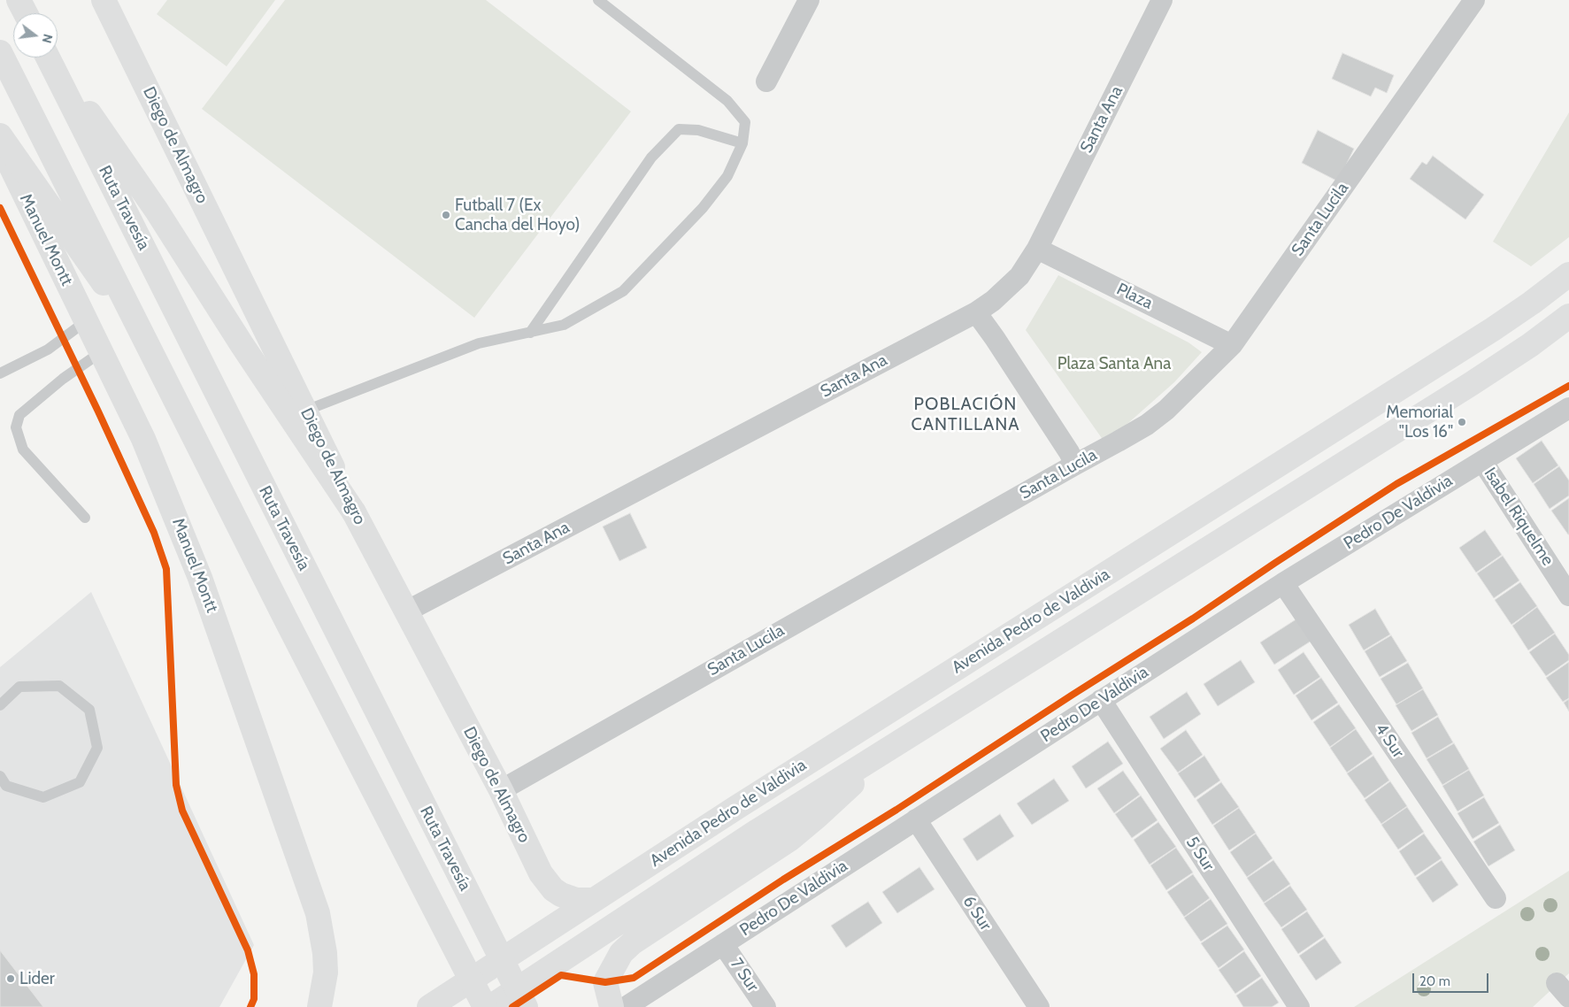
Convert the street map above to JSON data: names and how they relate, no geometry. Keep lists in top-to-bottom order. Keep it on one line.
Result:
{"streets":{"main road":["Diego de Almagro","Ruta Travesía","Manuel Montt","Avenida Pedro de Valdivia"],"street":["Santa Ana","Santa Lucila","Plaza","Pedro De Valdivia","Isabel Riquelme","4 Sur","5 Sur","6 Sur","7 Sur"]},"crossings":[["Santa Ana","Diego de Almagro"],["Santa Ana","Plaza"],["Diego de Almagro","Santa Lucila"],["Diego de Almagro","Avenida Pedro de Valdivia"],["Santa Lucila","Plaza"],["Pedro De Valdivia","Isabel Riquelme"],["Pedro De Valdivia","4 Sur"],["Pedro De Valdivia","5 Sur"],["Pedro De Valdivia","6 Sur"],["Pedro De Valdivia","7 Sur"]],"districts":["POBLACIÓN CANTILLANA"],"parks":["Plaza Santa Ana"],"places":["Futball 7 (Ex Cancha del Hoyo)","Memorial \"Los 16\"","Lider"],"scale_bar":"20 m","north":"right"}
